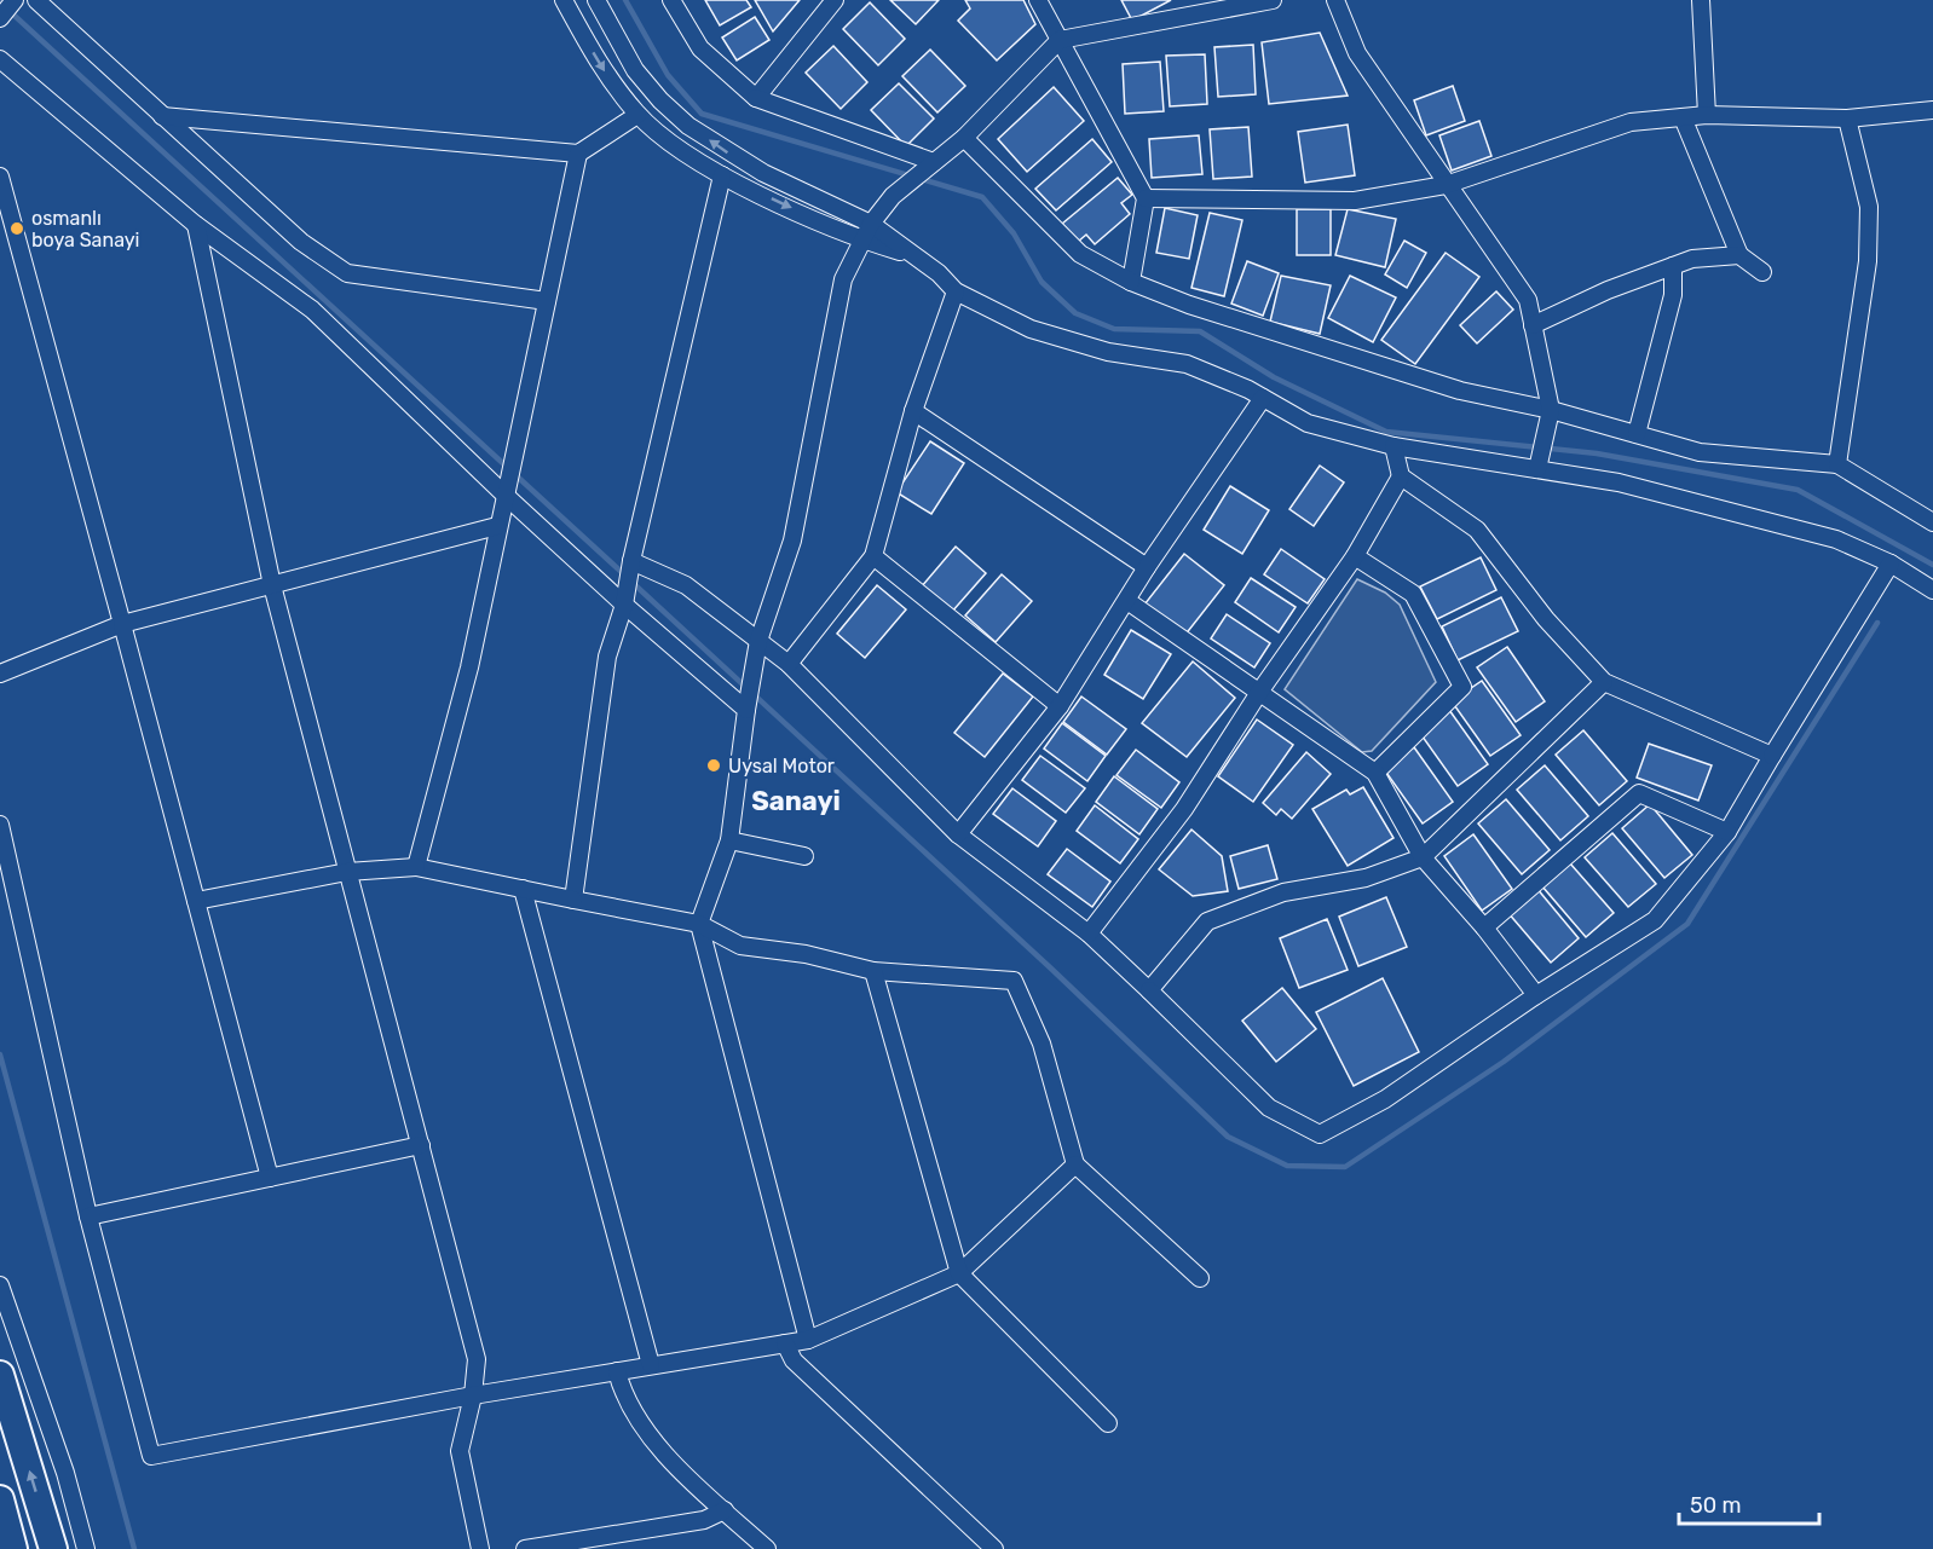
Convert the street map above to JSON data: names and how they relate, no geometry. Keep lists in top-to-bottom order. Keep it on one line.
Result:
{"districts":["Sanayi"],"places":["osmanlı boya Sanayi","Uysal Motor"],"scale_bar":"50 m"}
